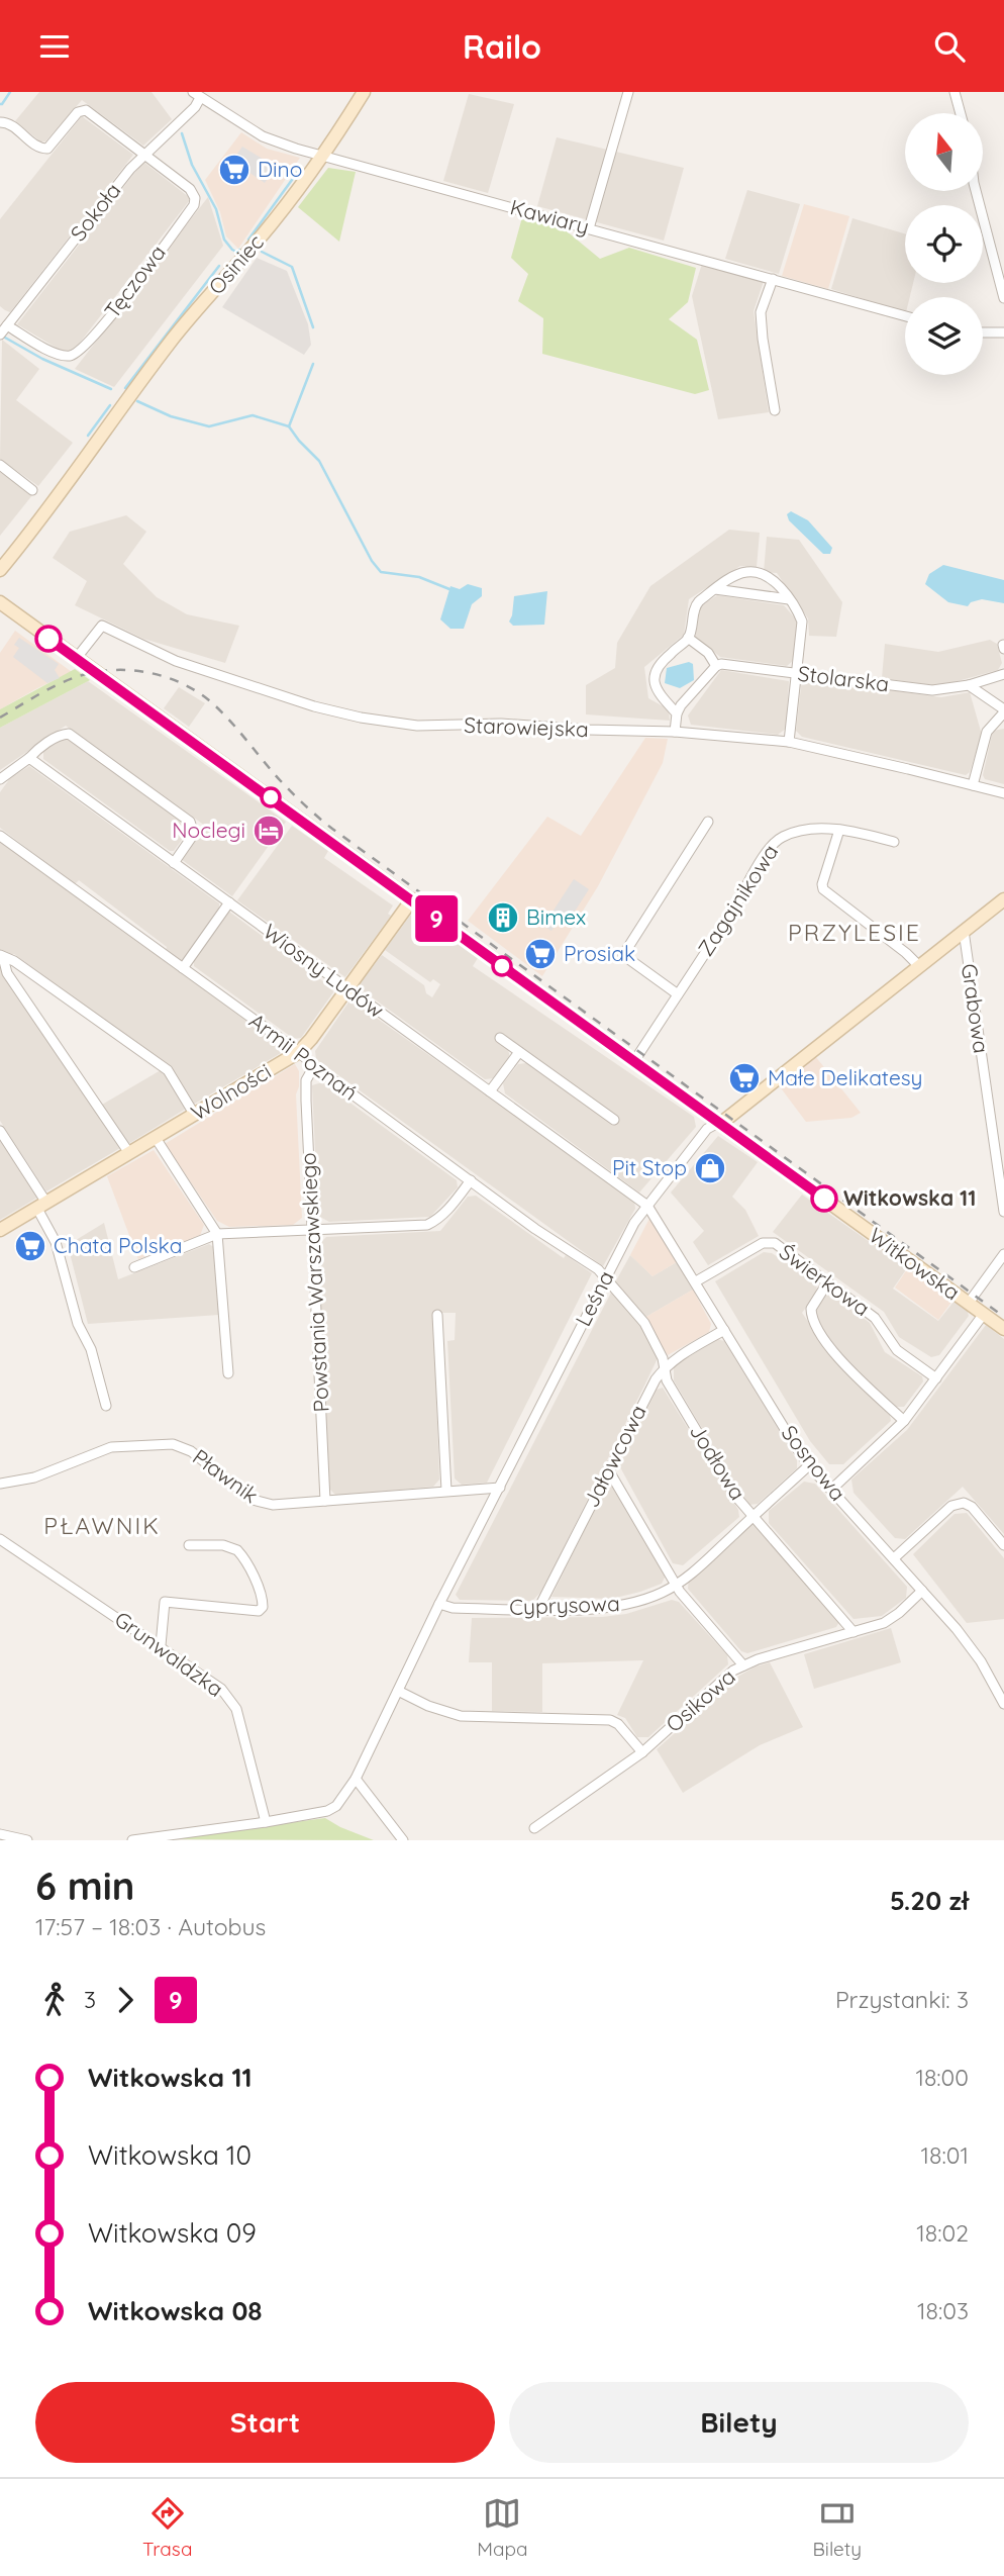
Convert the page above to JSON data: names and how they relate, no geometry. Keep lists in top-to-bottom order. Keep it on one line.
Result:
{"streets":{"street":["Sokoła","Kawiary","Osiniec","Tęczowa","Stolarska","Starowiejska","Zagajnikowa","Wiosny Ludów","Grabowa","Armii Poznań","Wolności","Witkowska","Świerkowa","Powstania Warszawskiego","Leśna","Jałowcowa","Jodłowa","Sosnowa","Pławnik","Cyprysowa","Grunwaldzka","Osikowa"]},"crossings":[["Sokoła","Kawiary"],["Sokoła","Tęczowa"],["Kawiary","Osiniec"],["Starowiejska","Witkowska"],["Zagajnikowa","Witkowska"],["Wiosny Ludów","Wolności"],["Wiosny Ludów","Leśna"],["Wiosny Ludów","Sosnowa"],["Grabowa","Leśna"],["Armii Poznań","Wolności"],["Armii Poznań","Powstania Warszawskiego"],["Armii Poznań","Leśna"],["Armii Poznań","Jodłowa"],["Wolności","Witkowska"],["Witkowska","Leśna"],["Świerkowa","Sosnowa"],["Powstania Warszawskiego","Pławnik"],["Leśna","Jodłowa"],["Leśna","Sosnowa"],["Leśna","Pławnik"],["Leśna","Cyprysowa"],["Leśna","Grunwaldzka"],["Jałowcowa","Jodłowa"],["Jałowcowa","Sosnowa"],["Jałowcowa","Cyprysowa"],["Jodłowa","Cyprysowa"],["Jodłowa","Osikowa"],["Sosnowa","Cyprysowa"],["Sosnowa","Osikowa"]],"districts":["PRZYLESIE","PŁAWNIK"],"places":{"supermarket":["Dino","Prosiak","Małe Delikatesy","Chata Polska"],"hotel":["Noclegi"],"building":["Bimex"],"shop":["Pit Stop"],"other":["Witkowska 11"]},"lines":["bus line 9"],"north":"top","page":{"header":"Railo","on_map":"9","heading":["6 min","17:57 – 18:03 · Autobus","5.20 zł"],"legs":["3","9","Przystanki: 3"],"list":[{"name":"Witkowska 11","value":"18:00"},{"name":"Witkowska 10","value":"18:01"},{"name":"Witkowska 09","value":"18:02"},{"name":"Witkowska 08","value":"18:03"}],"buttons":["Start","Bilety"],"tabs":["Trasa","Mapa","Bilety"]}}
